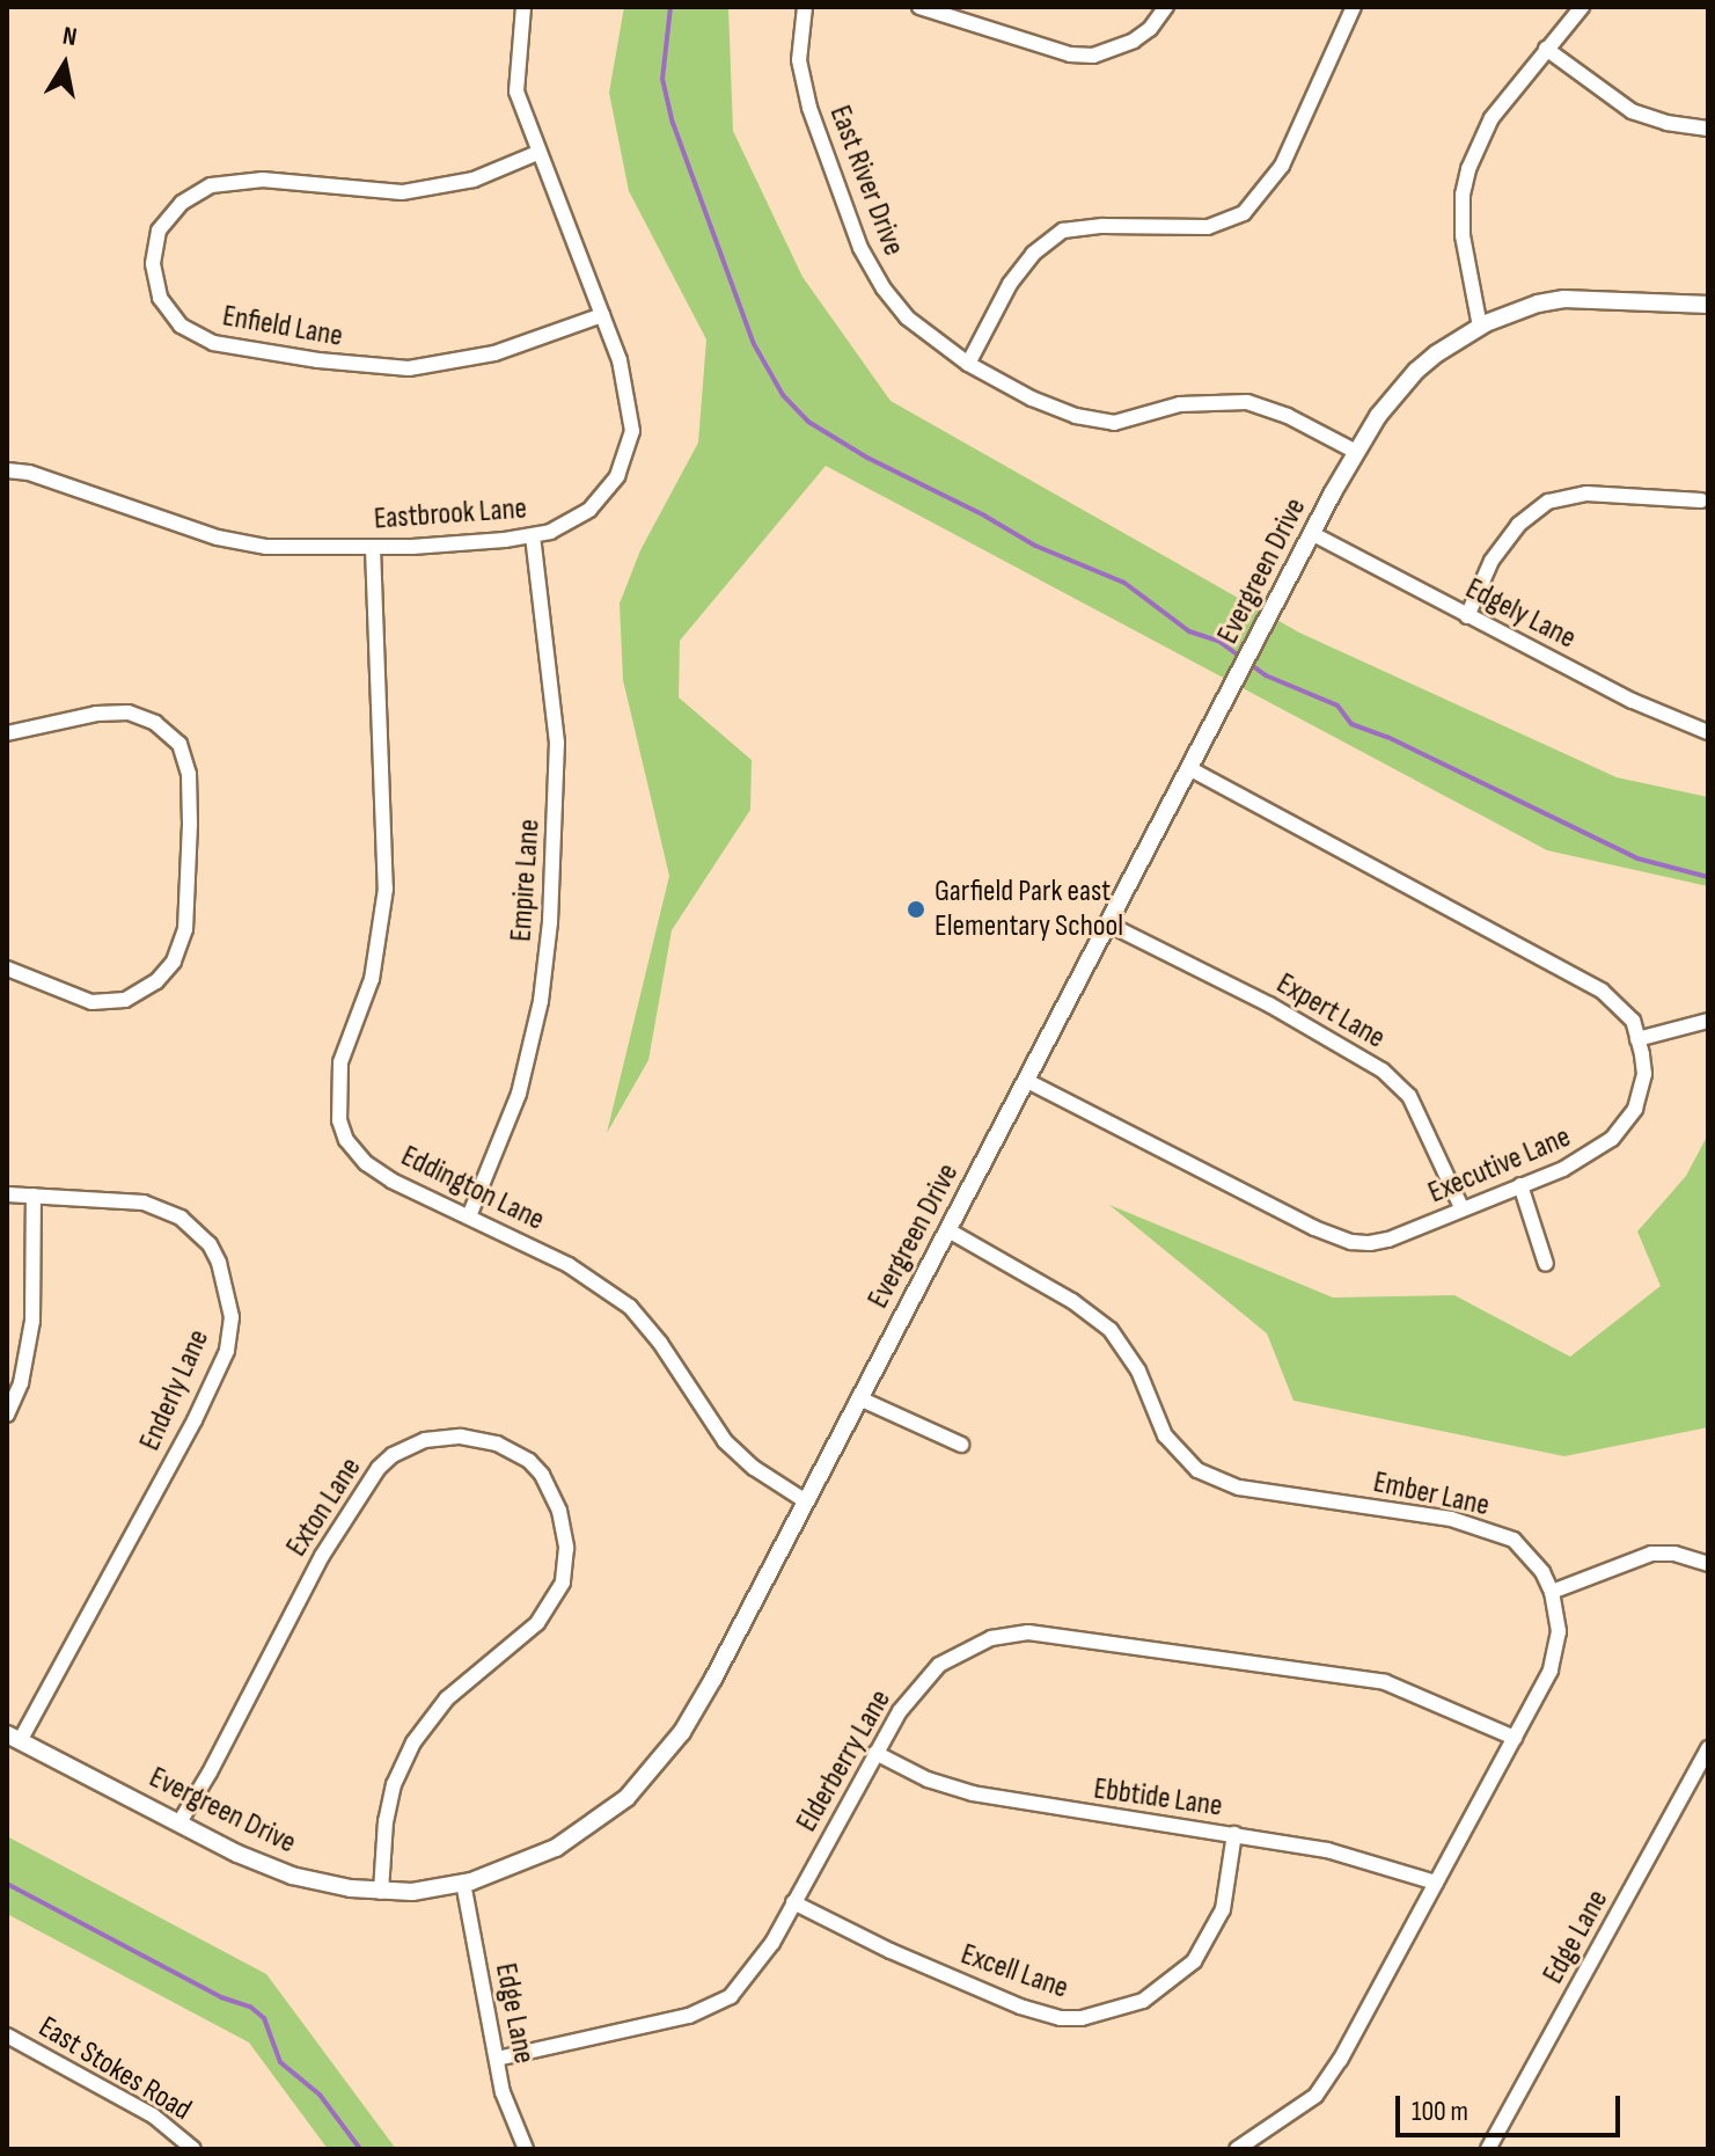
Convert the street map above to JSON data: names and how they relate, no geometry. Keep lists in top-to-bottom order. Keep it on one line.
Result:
{"streets":{"street":["East River Drive","Enfield Lane","Eastbrook Lane","Evergreen Drive","Edgely Lane","Empire Lane","Expert Lane","Executive Lane","Eddington Lane","Enderly Lane","Ember Lane","Exton Lane","Elderberry Lane","Ebbtide Lane","Edge Lane","Excell Lane","East Stokes Road"]},"crossings":[["East River Drive","Evergreen Drive"],["Enfield Lane","Eastbrook Lane"],["Eastbrook Lane","Empire Lane"],["Eastbrook Lane","Eddington Lane"],["Evergreen Drive","Edgely Lane"],["Evergreen Drive","Expert Lane"],["Evergreen Drive","Executive Lane"],["Evergreen Drive","Eddington Lane"],["Evergreen Drive","Enderly Lane"],["Evergreen Drive","Ember Lane"],["Evergreen Drive","Exton Lane"],["Evergreen Drive","Edge Lane"],["Empire Lane","Eddington Lane"],["Expert Lane","Executive Lane"],["Ember Lane","Elderberry Lane"],["Ember Lane","Ebbtide Lane"],["Elderberry Lane","Ebbtide Lane"],["Elderberry Lane","Edge Lane"],["Elderberry Lane","Excell Lane"],["Ebbtide Lane","Excell Lane"]],"places":["Garfield Park east Elementary School"],"scale_bar":"100 m","north":"top"}
